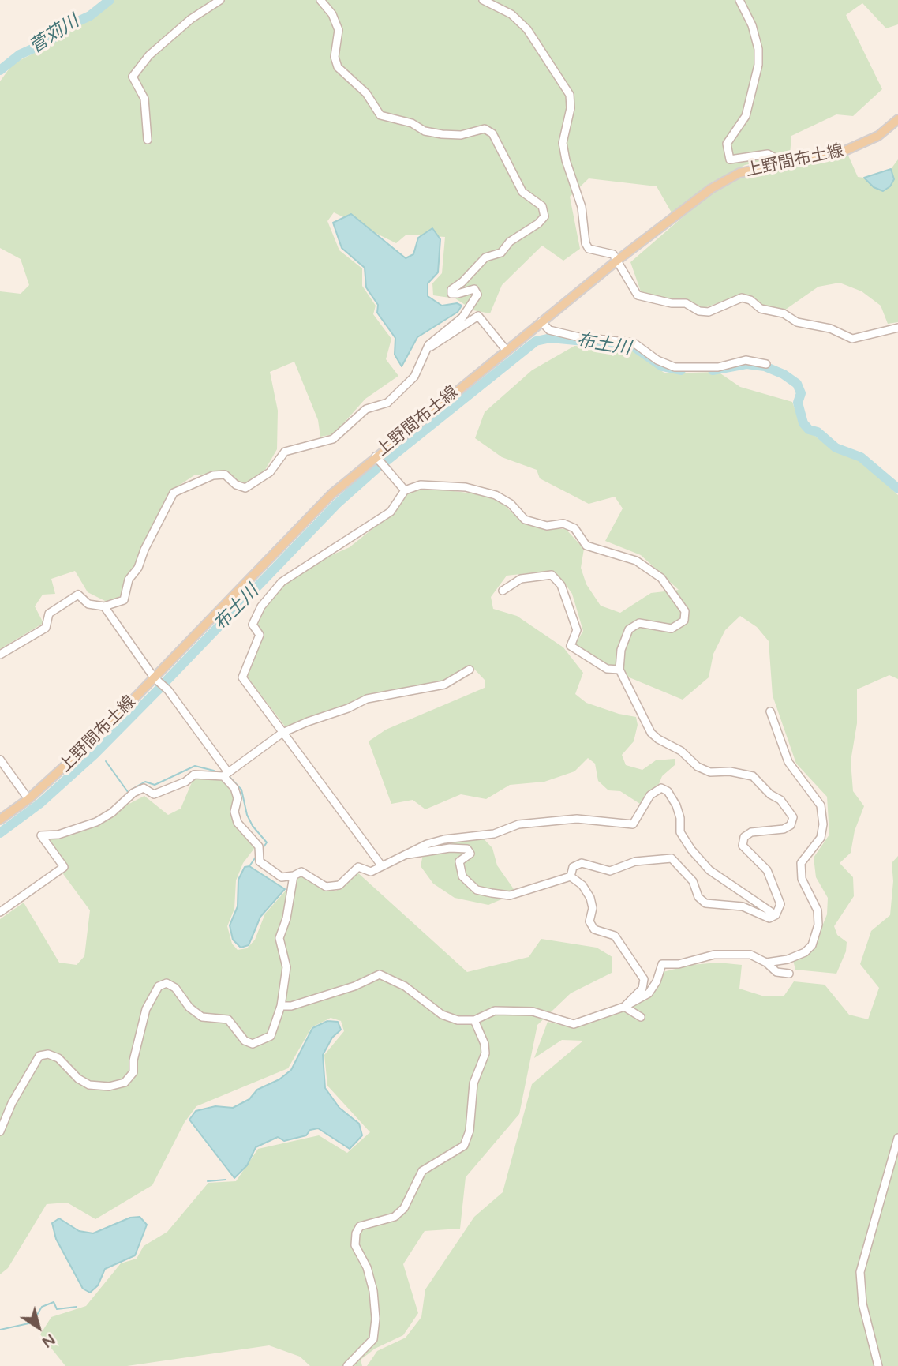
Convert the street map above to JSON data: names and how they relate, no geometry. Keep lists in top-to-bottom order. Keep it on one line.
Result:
{"streets":{"main road":["上野間布土線"]},"water":["菅苅川","布土川"],"north":"bottom right"}
